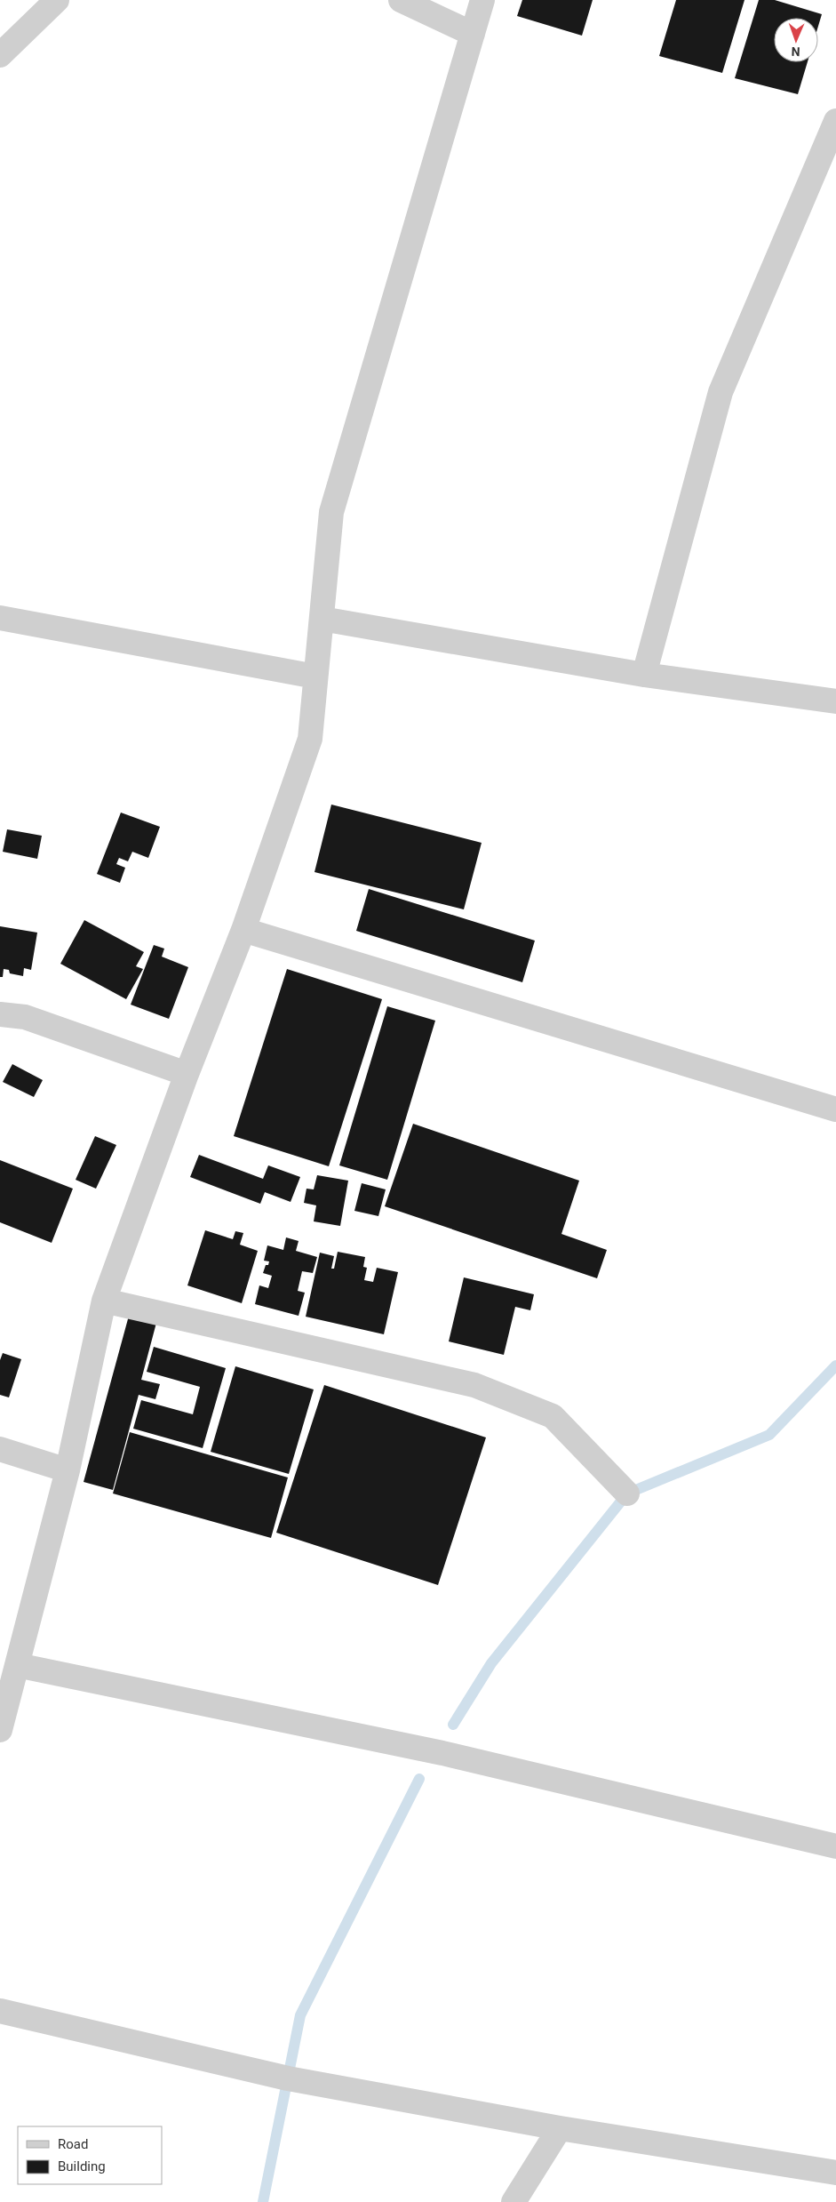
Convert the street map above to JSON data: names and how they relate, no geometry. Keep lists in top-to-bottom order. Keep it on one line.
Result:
{"legend":["Road","Building"],"north":"bottom"}
